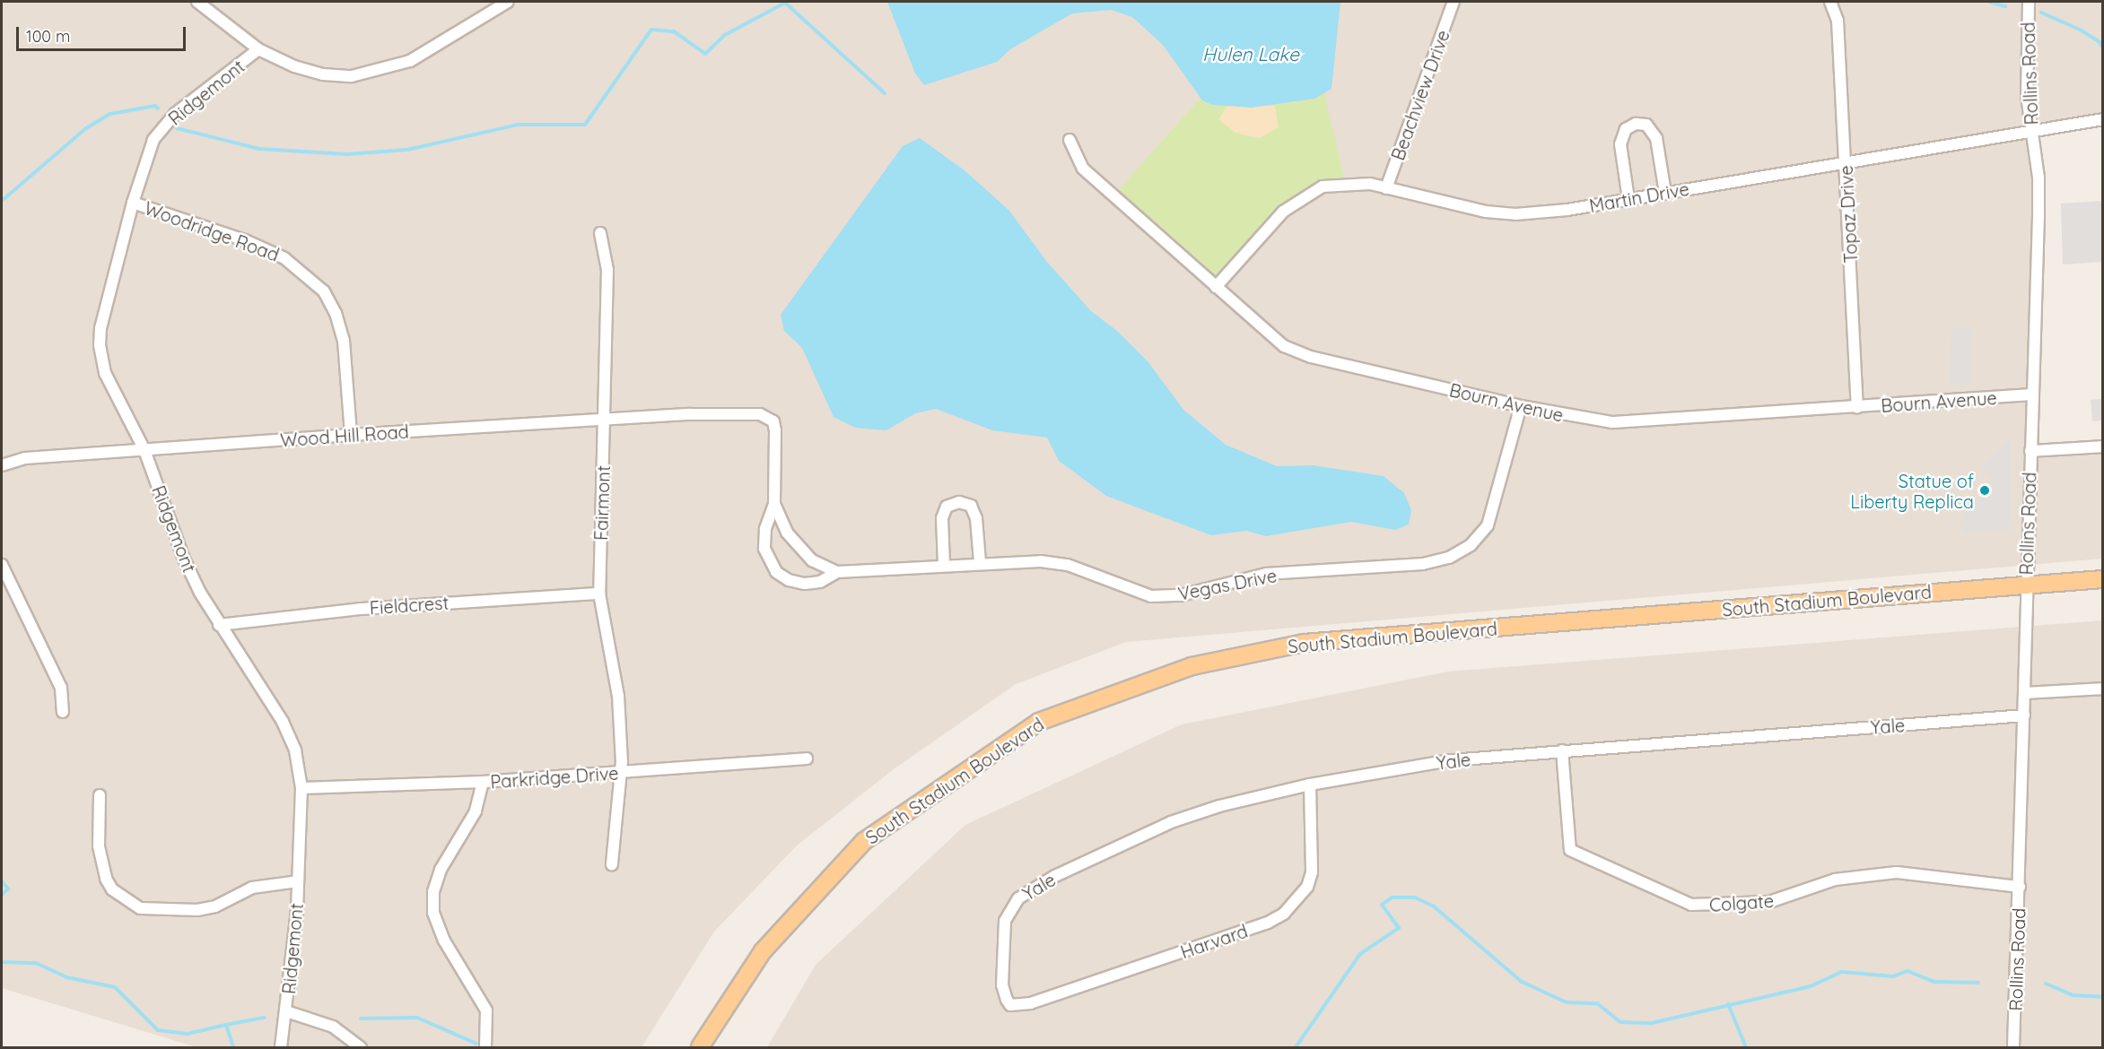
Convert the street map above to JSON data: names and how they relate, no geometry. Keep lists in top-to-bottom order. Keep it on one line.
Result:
{"streets":{"main road":["South Stadium Boulevard"],"street":["Rollins Road","Ridgemont","Beachview Drive","Martin Drive","Topaz Drive","Woodridge Road","Bourn Avenue","Wood Hill Road","Fairmont","Vegas Drive","Fieldcrest","Yale","Parkridge Drive","Colgate","Harvard"]},"crossings":[["Rollins Road","Martin Drive"],["Rollins Road","Bourn Avenue"],["Rollins Road","South Stadium Boulevard"],["Rollins Road","Yale"],["Rollins Road","Colgate"],["Ridgemont","Woodridge Road"],["Ridgemont","Wood Hill Road"],["Ridgemont","Fieldcrest"],["Ridgemont","Parkridge Drive"],["Beachview Drive","Martin Drive"],["Martin Drive","Topaz Drive"],["Martin Drive","Bourn Avenue"],["Topaz Drive","Bourn Avenue"],["Woodridge Road","Wood Hill Road"],["Bourn Avenue","Vegas Drive"],["Wood Hill Road","Fairmont"],["Fairmont","Fieldcrest"],["Fairmont","Parkridge Drive"],["Yale","Colgate"],["Yale","Harvard"]],"water":["Hulen Lake"],"places":["Statue of Liberty Replica"],"scale_bar":"100 m"}
